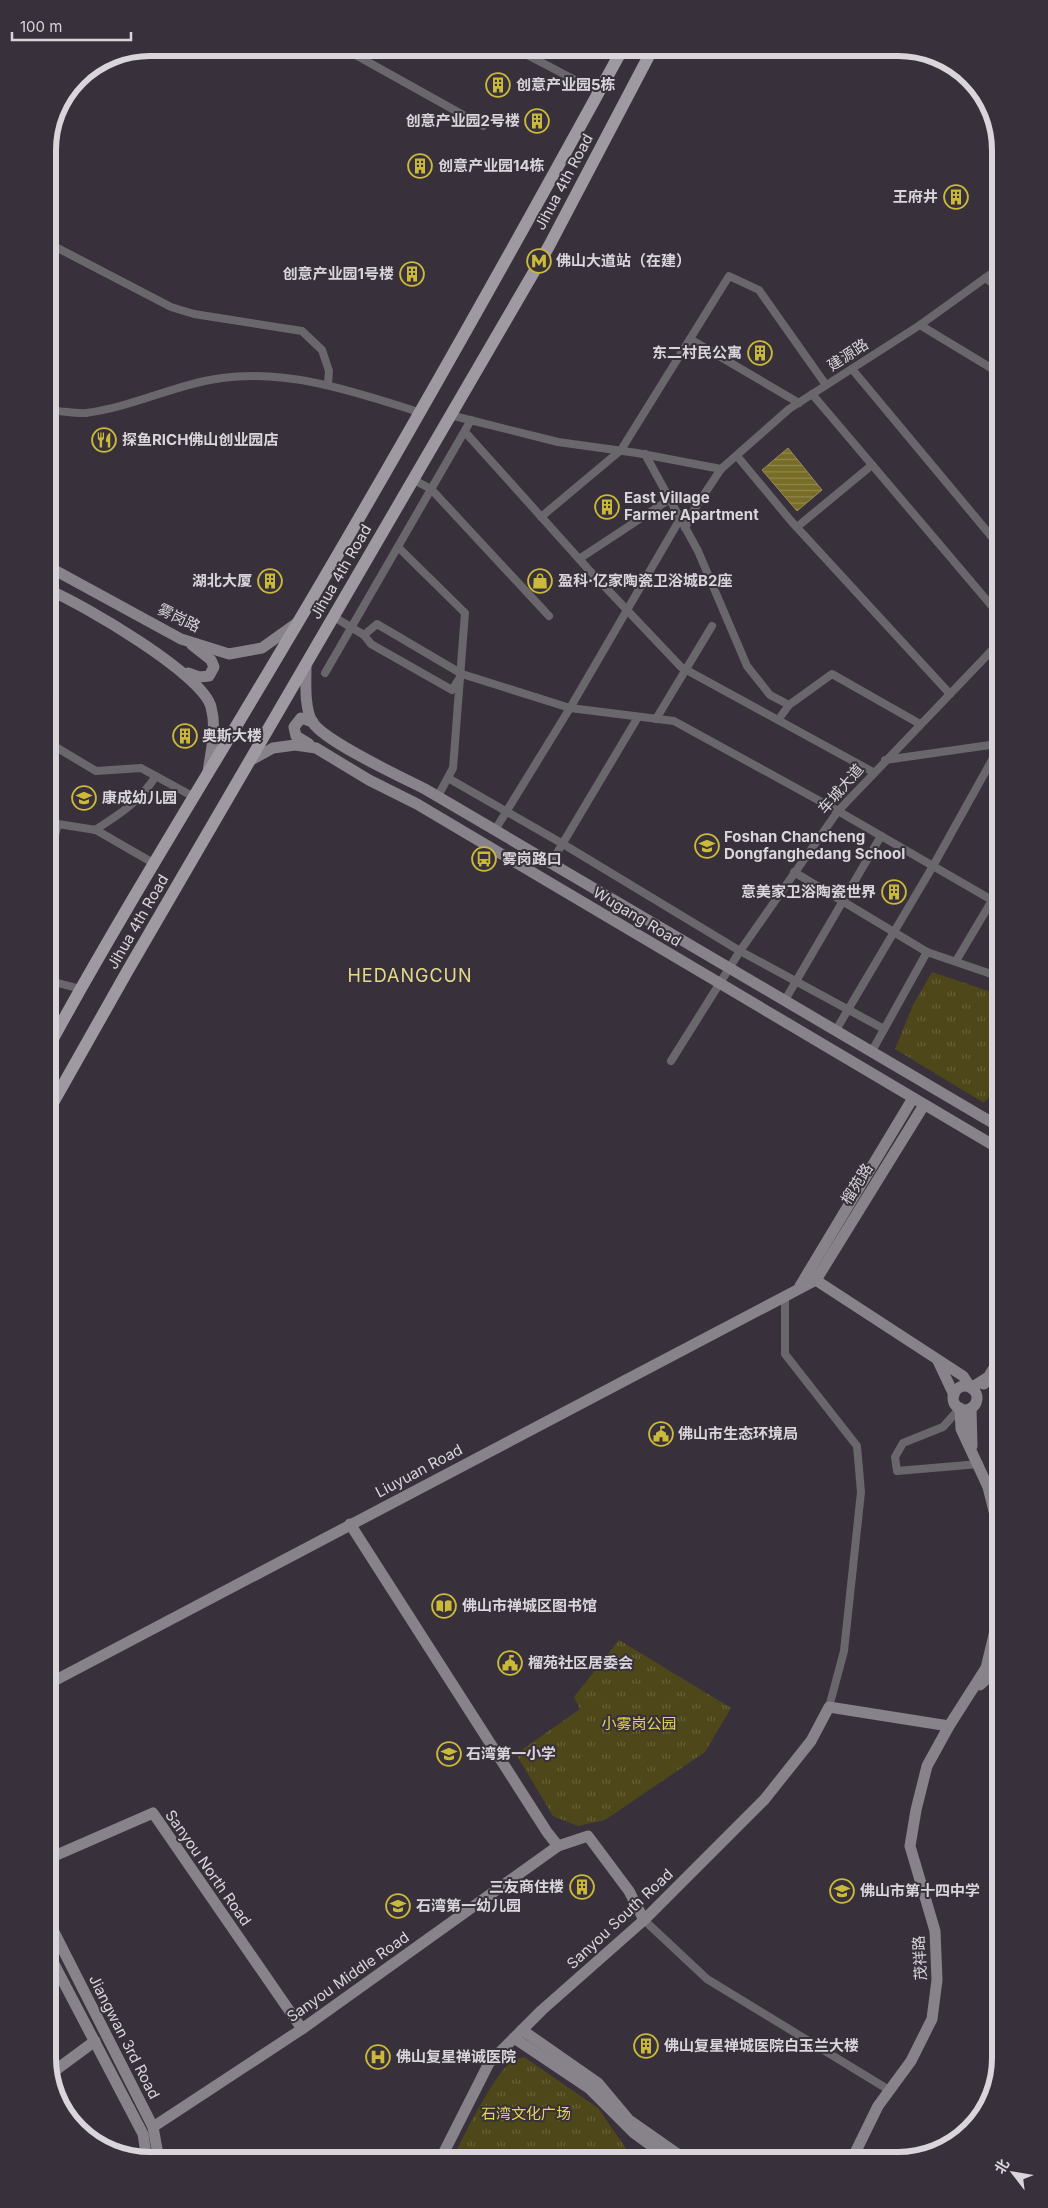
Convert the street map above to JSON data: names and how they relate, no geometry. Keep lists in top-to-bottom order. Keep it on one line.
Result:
{"streets":{"main road":["Jihua 4th Road"],"street":["建源路","雾岗路","车城大道","Wugang Road","榴苑路","Liuyuan Road","Sanyou North Road","Sanyou South Road","茂祥路","Sanyou Middle Road","Jiangwan 3rd Road"]},"crossings":[["Jihua 4th Road","雾岗路"],["Jihua 4th Road","Wugang Road"],["车城大道","Wugang Road"],["Wugang Road","榴苑路"],["榴苑路","Liuyuan Road"],["Sanyou North Road","Sanyou Middle Road"],["Sanyou South Road","Sanyou Middle Road"],["Sanyou Middle Road","Jiangwan 3rd Road"]],"districts":["HEDANGCUN"],"parks":["小雾岗公园","石湾文化广场"],"places":{"building":["创意产业园5栋","创意产业园2号楼","创意产业园14栋","王府井","创意产业园1号楼","东二村民公寓","East Village Farmer Apartment","湖北大厦","奥斯大楼","意美家卫浴陶瓷世界","三友商住楼","佛山复星禅城医院白玉兰大楼"],"metro station":["佛山大道站（在建）"],"restaurant":["探鱼RICH佛山创业园店"],"shop":["盈科·亿家陶瓷卫浴城B2座"],"school or university":["康成幼儿园","Foshan Chancheng Dongfanghedang School","石湾第一小学","佛山市第十四中学","石湾第一幼儿园"],"bus stop":["雾岗路口"],"public building":["佛山市生态环境局","榴苑社区居委会"],"library":["佛山市禅城区图书馆"],"hospital":["佛山复星禅诚医院"]},"scale_bar":"100 m","north":"top left"}
